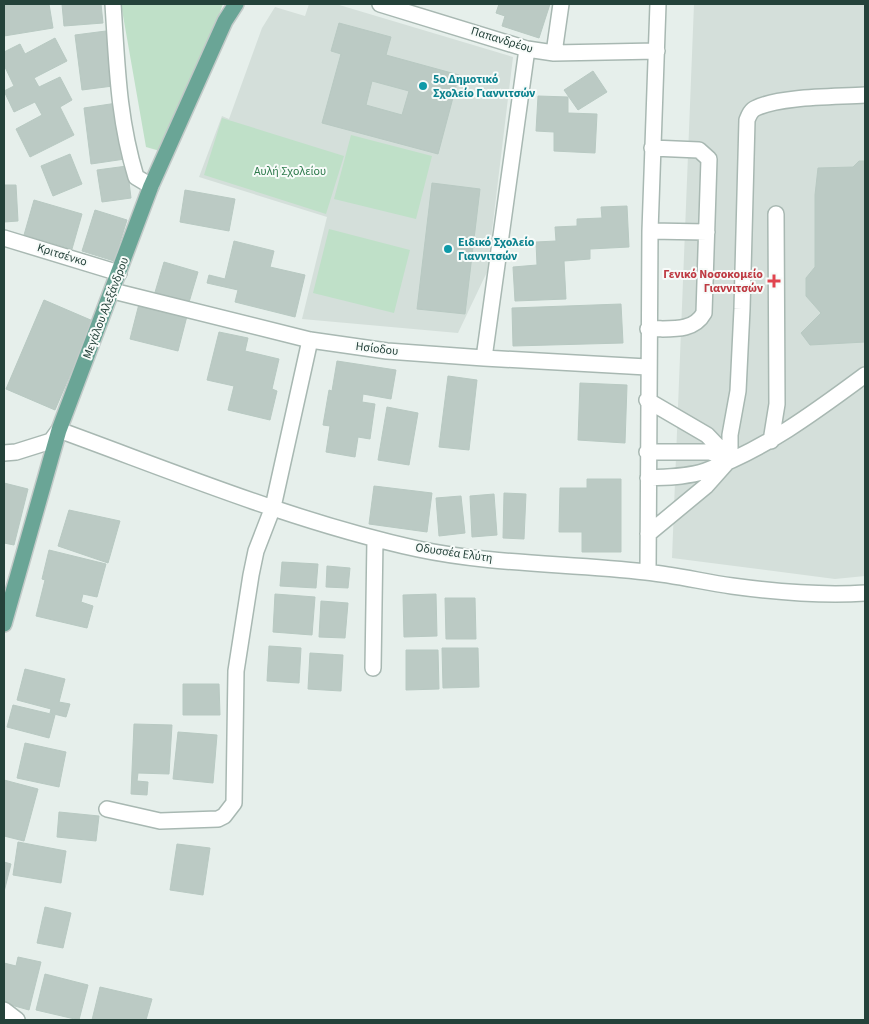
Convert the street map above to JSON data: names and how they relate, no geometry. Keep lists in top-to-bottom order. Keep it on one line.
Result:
{"streets":{"main road":["Μεγάλου Αλεξάνδρου"],"street":["Παπανδρέου","Κριτσένκο","Ησίοδου","Οδυσσέα Ελύτη"]},"crossings":[["Κριτσένκο","Μεγάλου Αλεξάνδρου"],["Μεγάλου Αλεξάνδρου","Ησίοδου"],["Μεγάλου Αλεξάνδρου","Οδυσσέα Ελύτη"]],"parks":["Αυλή Σχολείου"],"places":{"other":["5ο Δημοτικό Σχολείο Γιαννιτσών","Ειδικό Σχολείο Γιαννιτσών"],"health":["Γενικό Νοσοκομείο Γιαννιτσών"]}}
